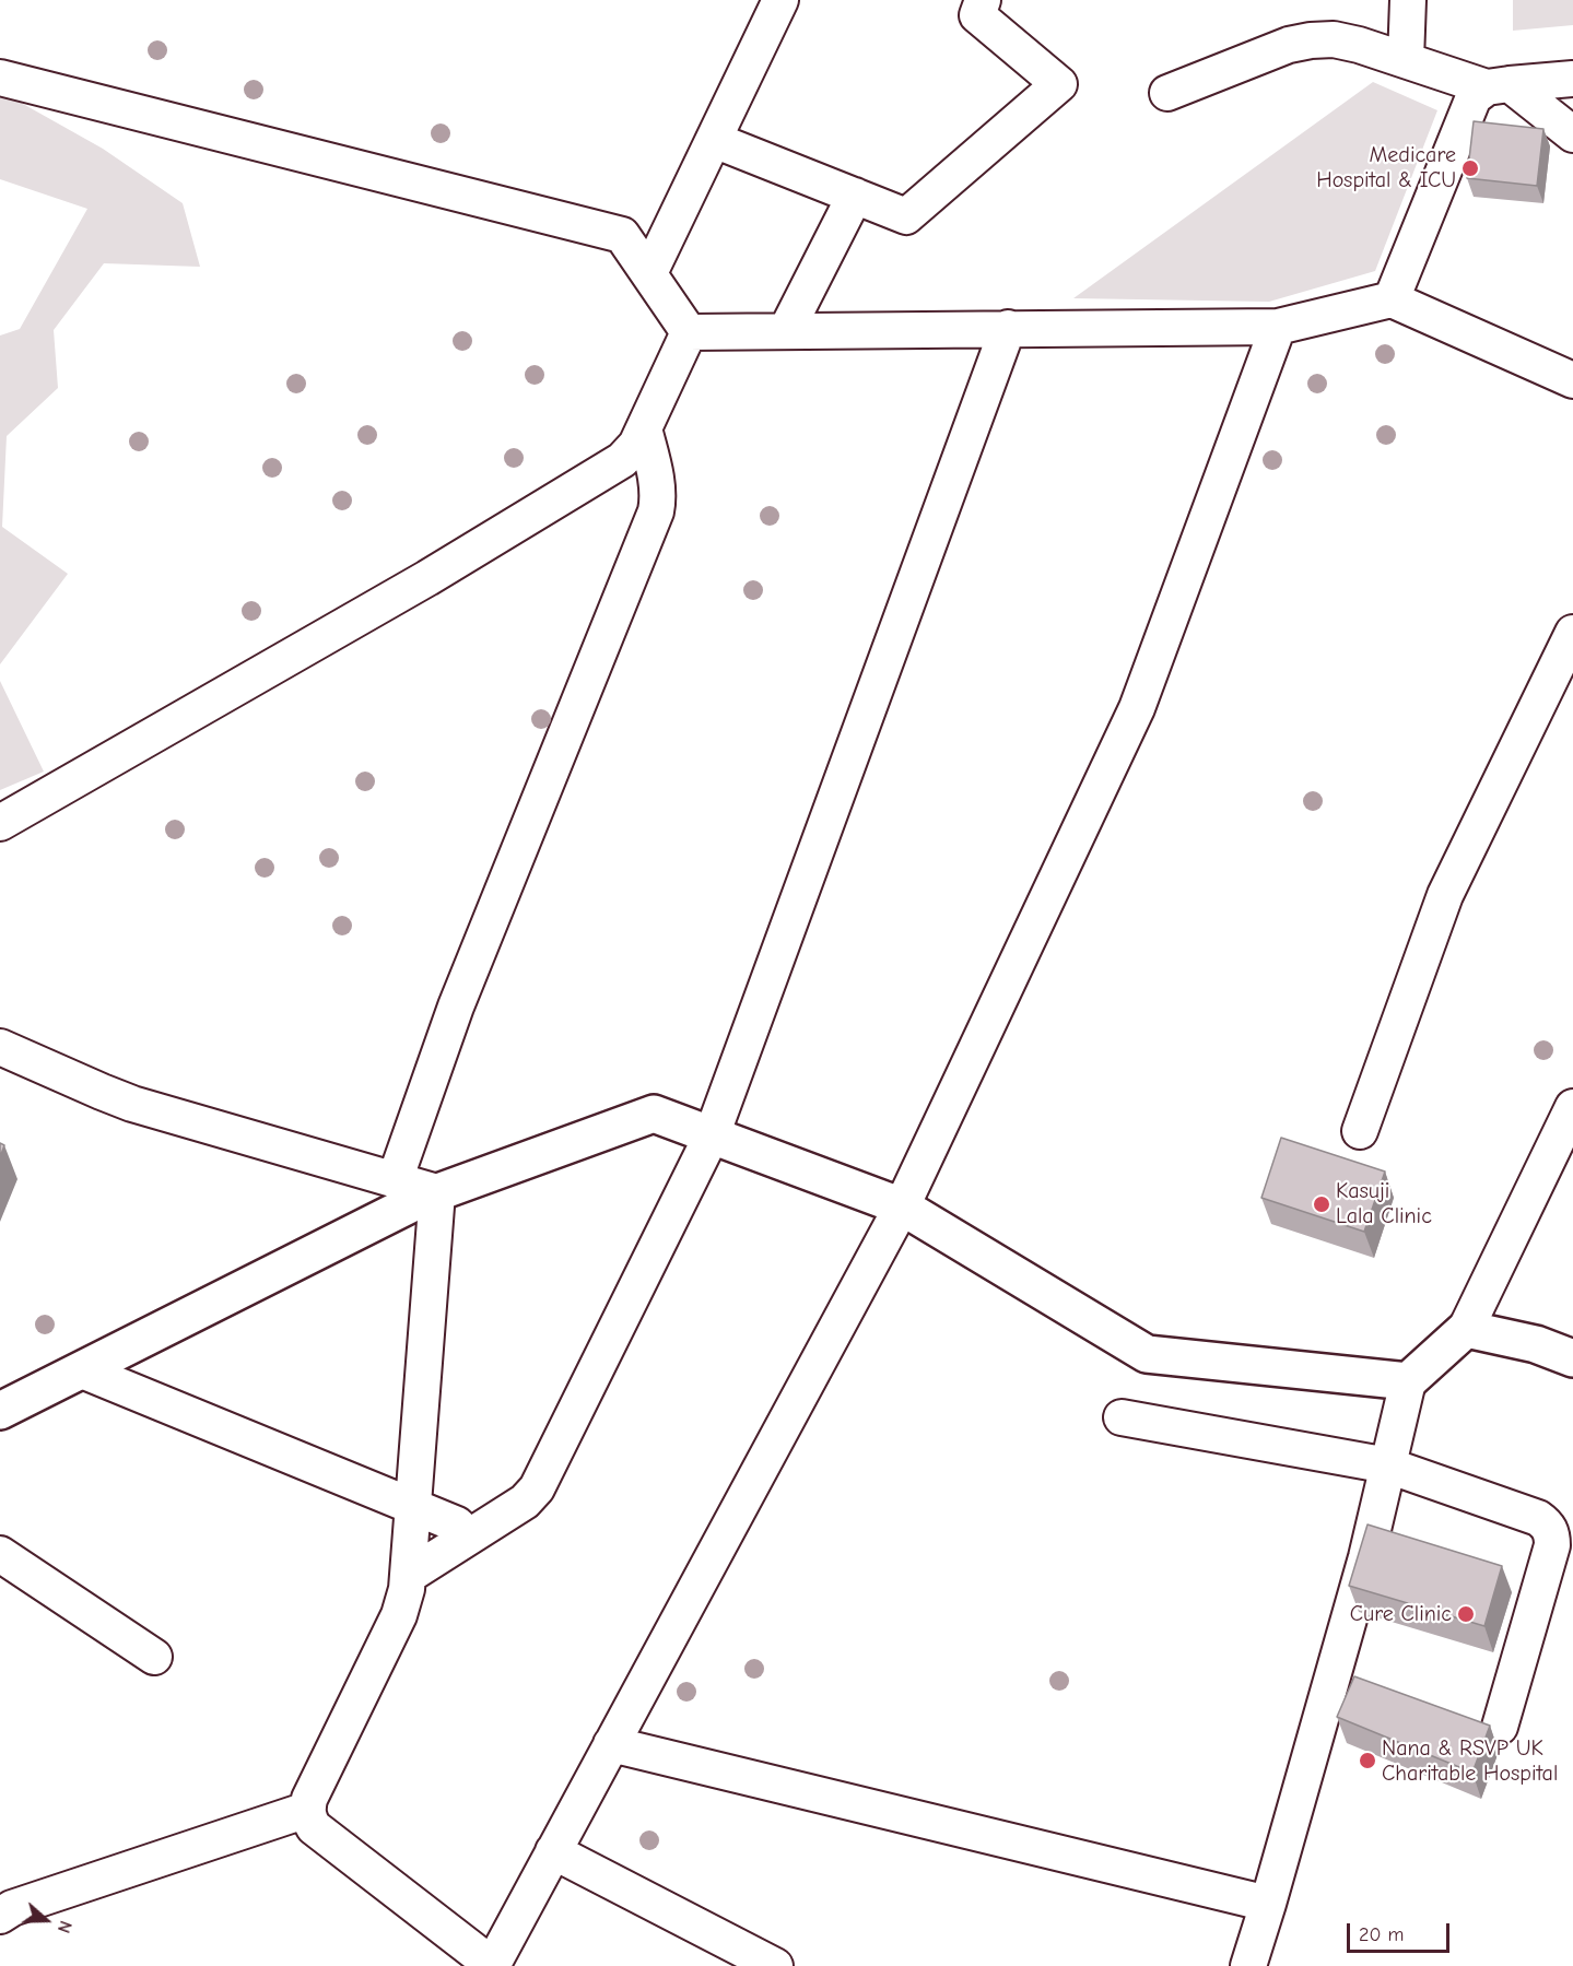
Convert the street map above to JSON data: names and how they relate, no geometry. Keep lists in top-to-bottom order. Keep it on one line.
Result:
{"places":["Medicare Hospital & ICU","Kasuji Lala Clinic","Cure Clinic","Nana & RSVP UK Charitable Hospital"],"scale_bar":"20 m","north":"right"}
